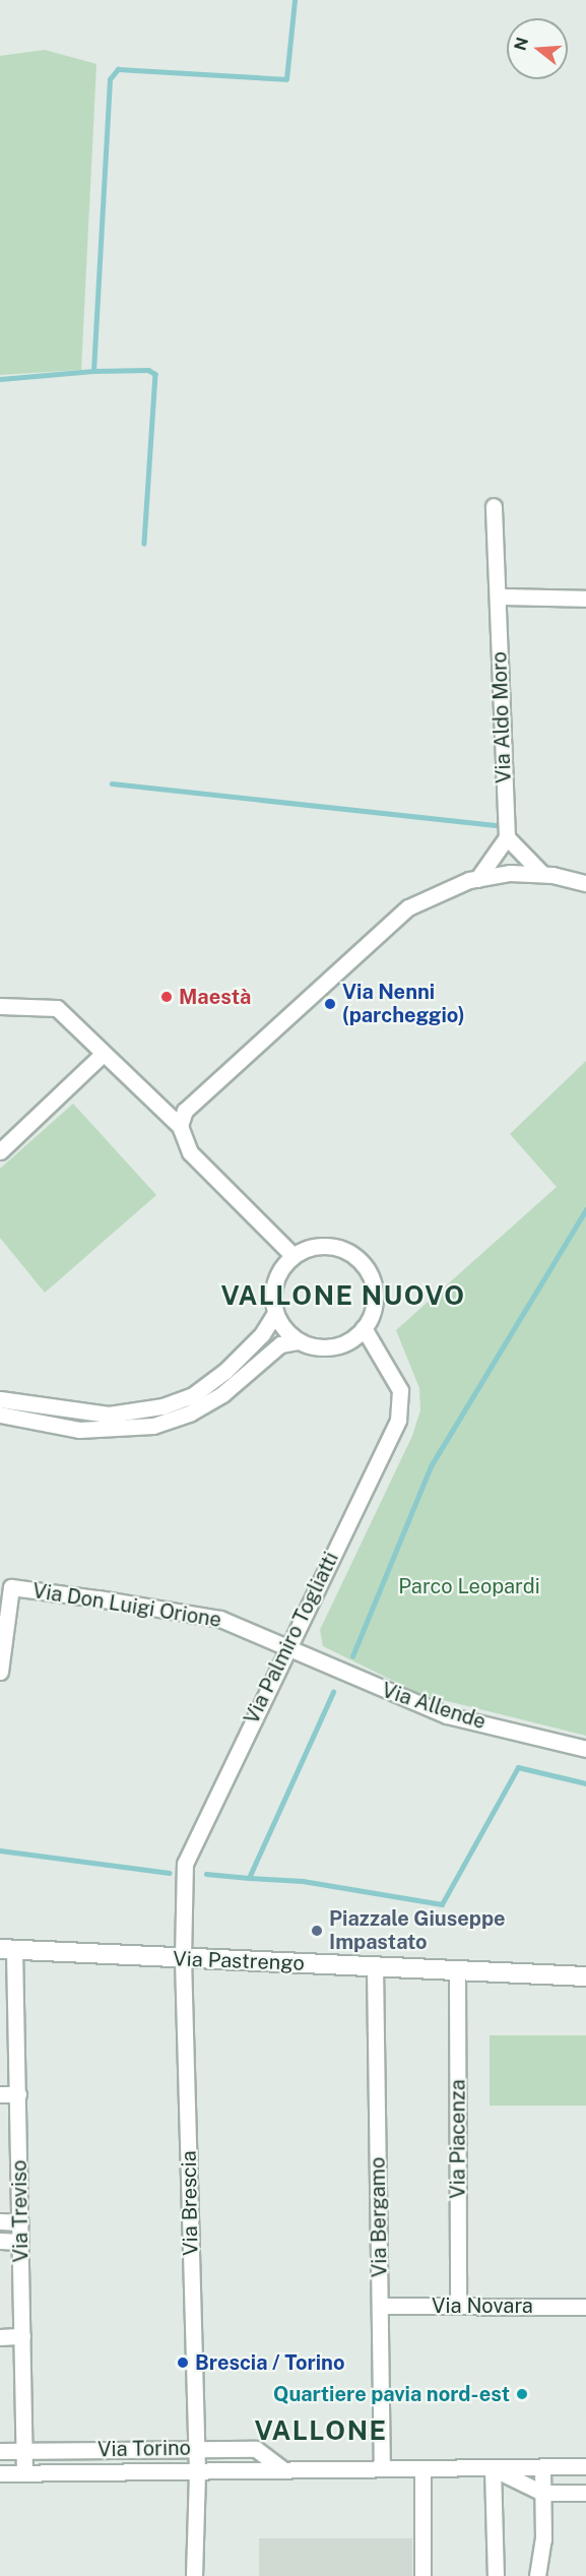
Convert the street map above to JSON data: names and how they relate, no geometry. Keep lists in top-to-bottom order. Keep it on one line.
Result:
{"streets":{"street":["Via Aldo Moro","Via Don Luigi Orione","Via Palmiro Togliatti","Via Allende","Via Pastrengo","Via Piacenza","Via Brescia","Via Treviso","Via Bergamo","Via Novara","Via Torino"]},"crossings":[["Via Don Luigi Orione","Via Palmiro Togliatti"],["Via Don Luigi Orione","Via Allende"],["Via Palmiro Togliatti","Via Allende"],["Via Palmiro Togliatti","Via Pastrengo"],["Via Palmiro Togliatti","Via Brescia"],["Via Pastrengo","Via Piacenza"],["Via Pastrengo","Via Brescia"],["Via Pastrengo","Via Treviso"],["Via Pastrengo","Via Bergamo"],["Via Piacenza","Via Novara"],["Via Brescia","Via Torino"],["Via Treviso","Via Torino"],["Via Bergamo","Via Novara"],["Via Bergamo","Via Torino"]],"districts":["VALLONE NUOVO","VALLONE"],"parks":["Parco Leopardi"],"places":["Maestà","Via Nenni (parcheggio)","Piazzale Giuseppe Impastato","Brescia / Torino","Quartiere pavia nord-est"],"north":"left"}
